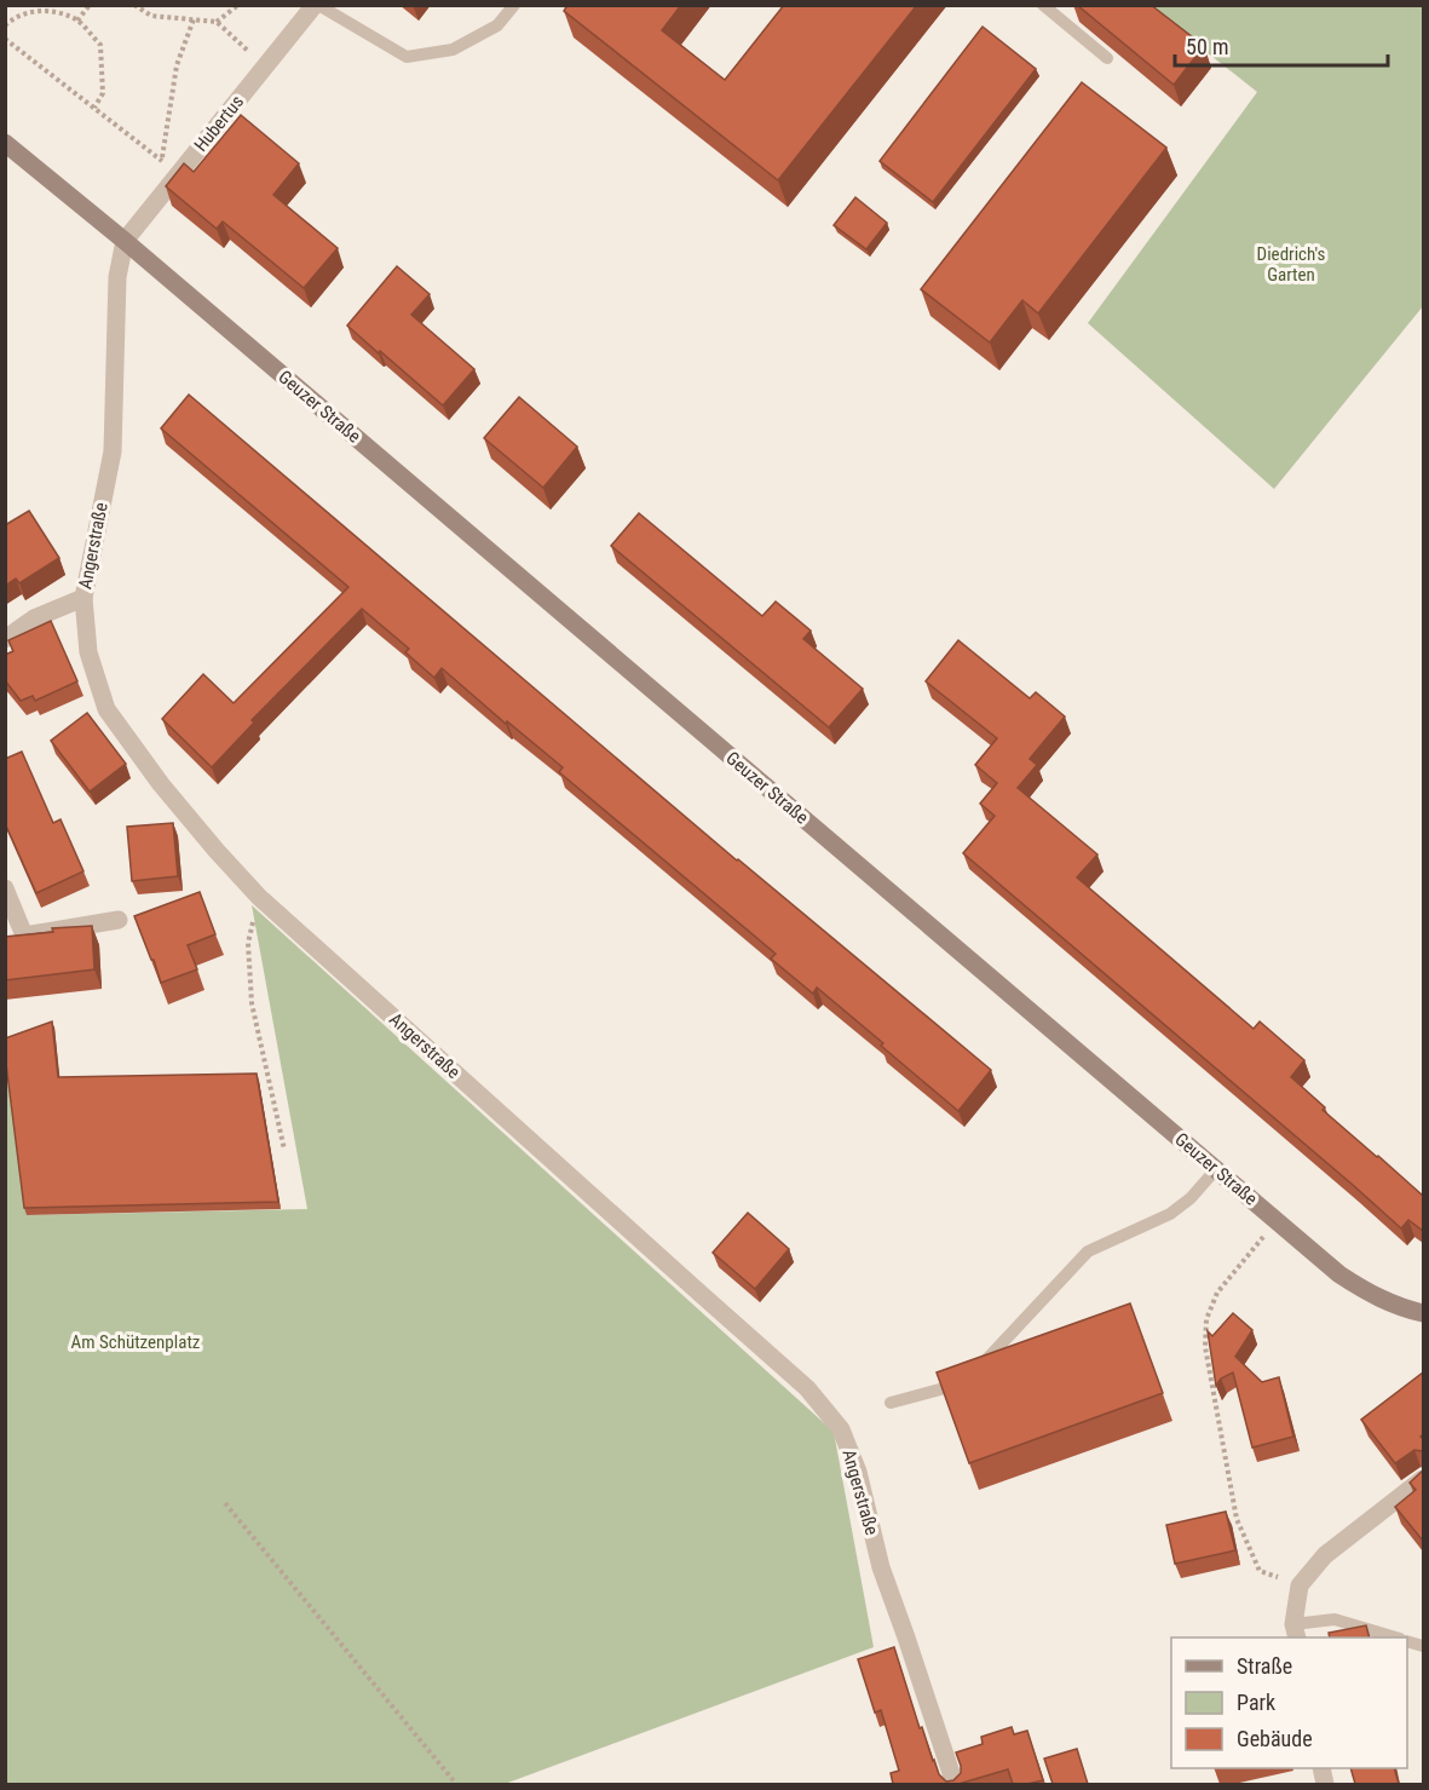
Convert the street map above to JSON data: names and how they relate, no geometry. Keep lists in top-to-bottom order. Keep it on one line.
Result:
{"streets":{"main road":["Geuzer Straße"],"street":["Hubertus","Angerstraße"]},"crossings":[["Hubertus","Geuzer Straße"],["Hubertus","Angerstraße"],["Geuzer Straße","Angerstraße"]],"parks":["Diedrich's Garten","Am Schützenplatz"],"legend":["Straße","Park","Gebäude"],"scale_bar":"50 m"}
